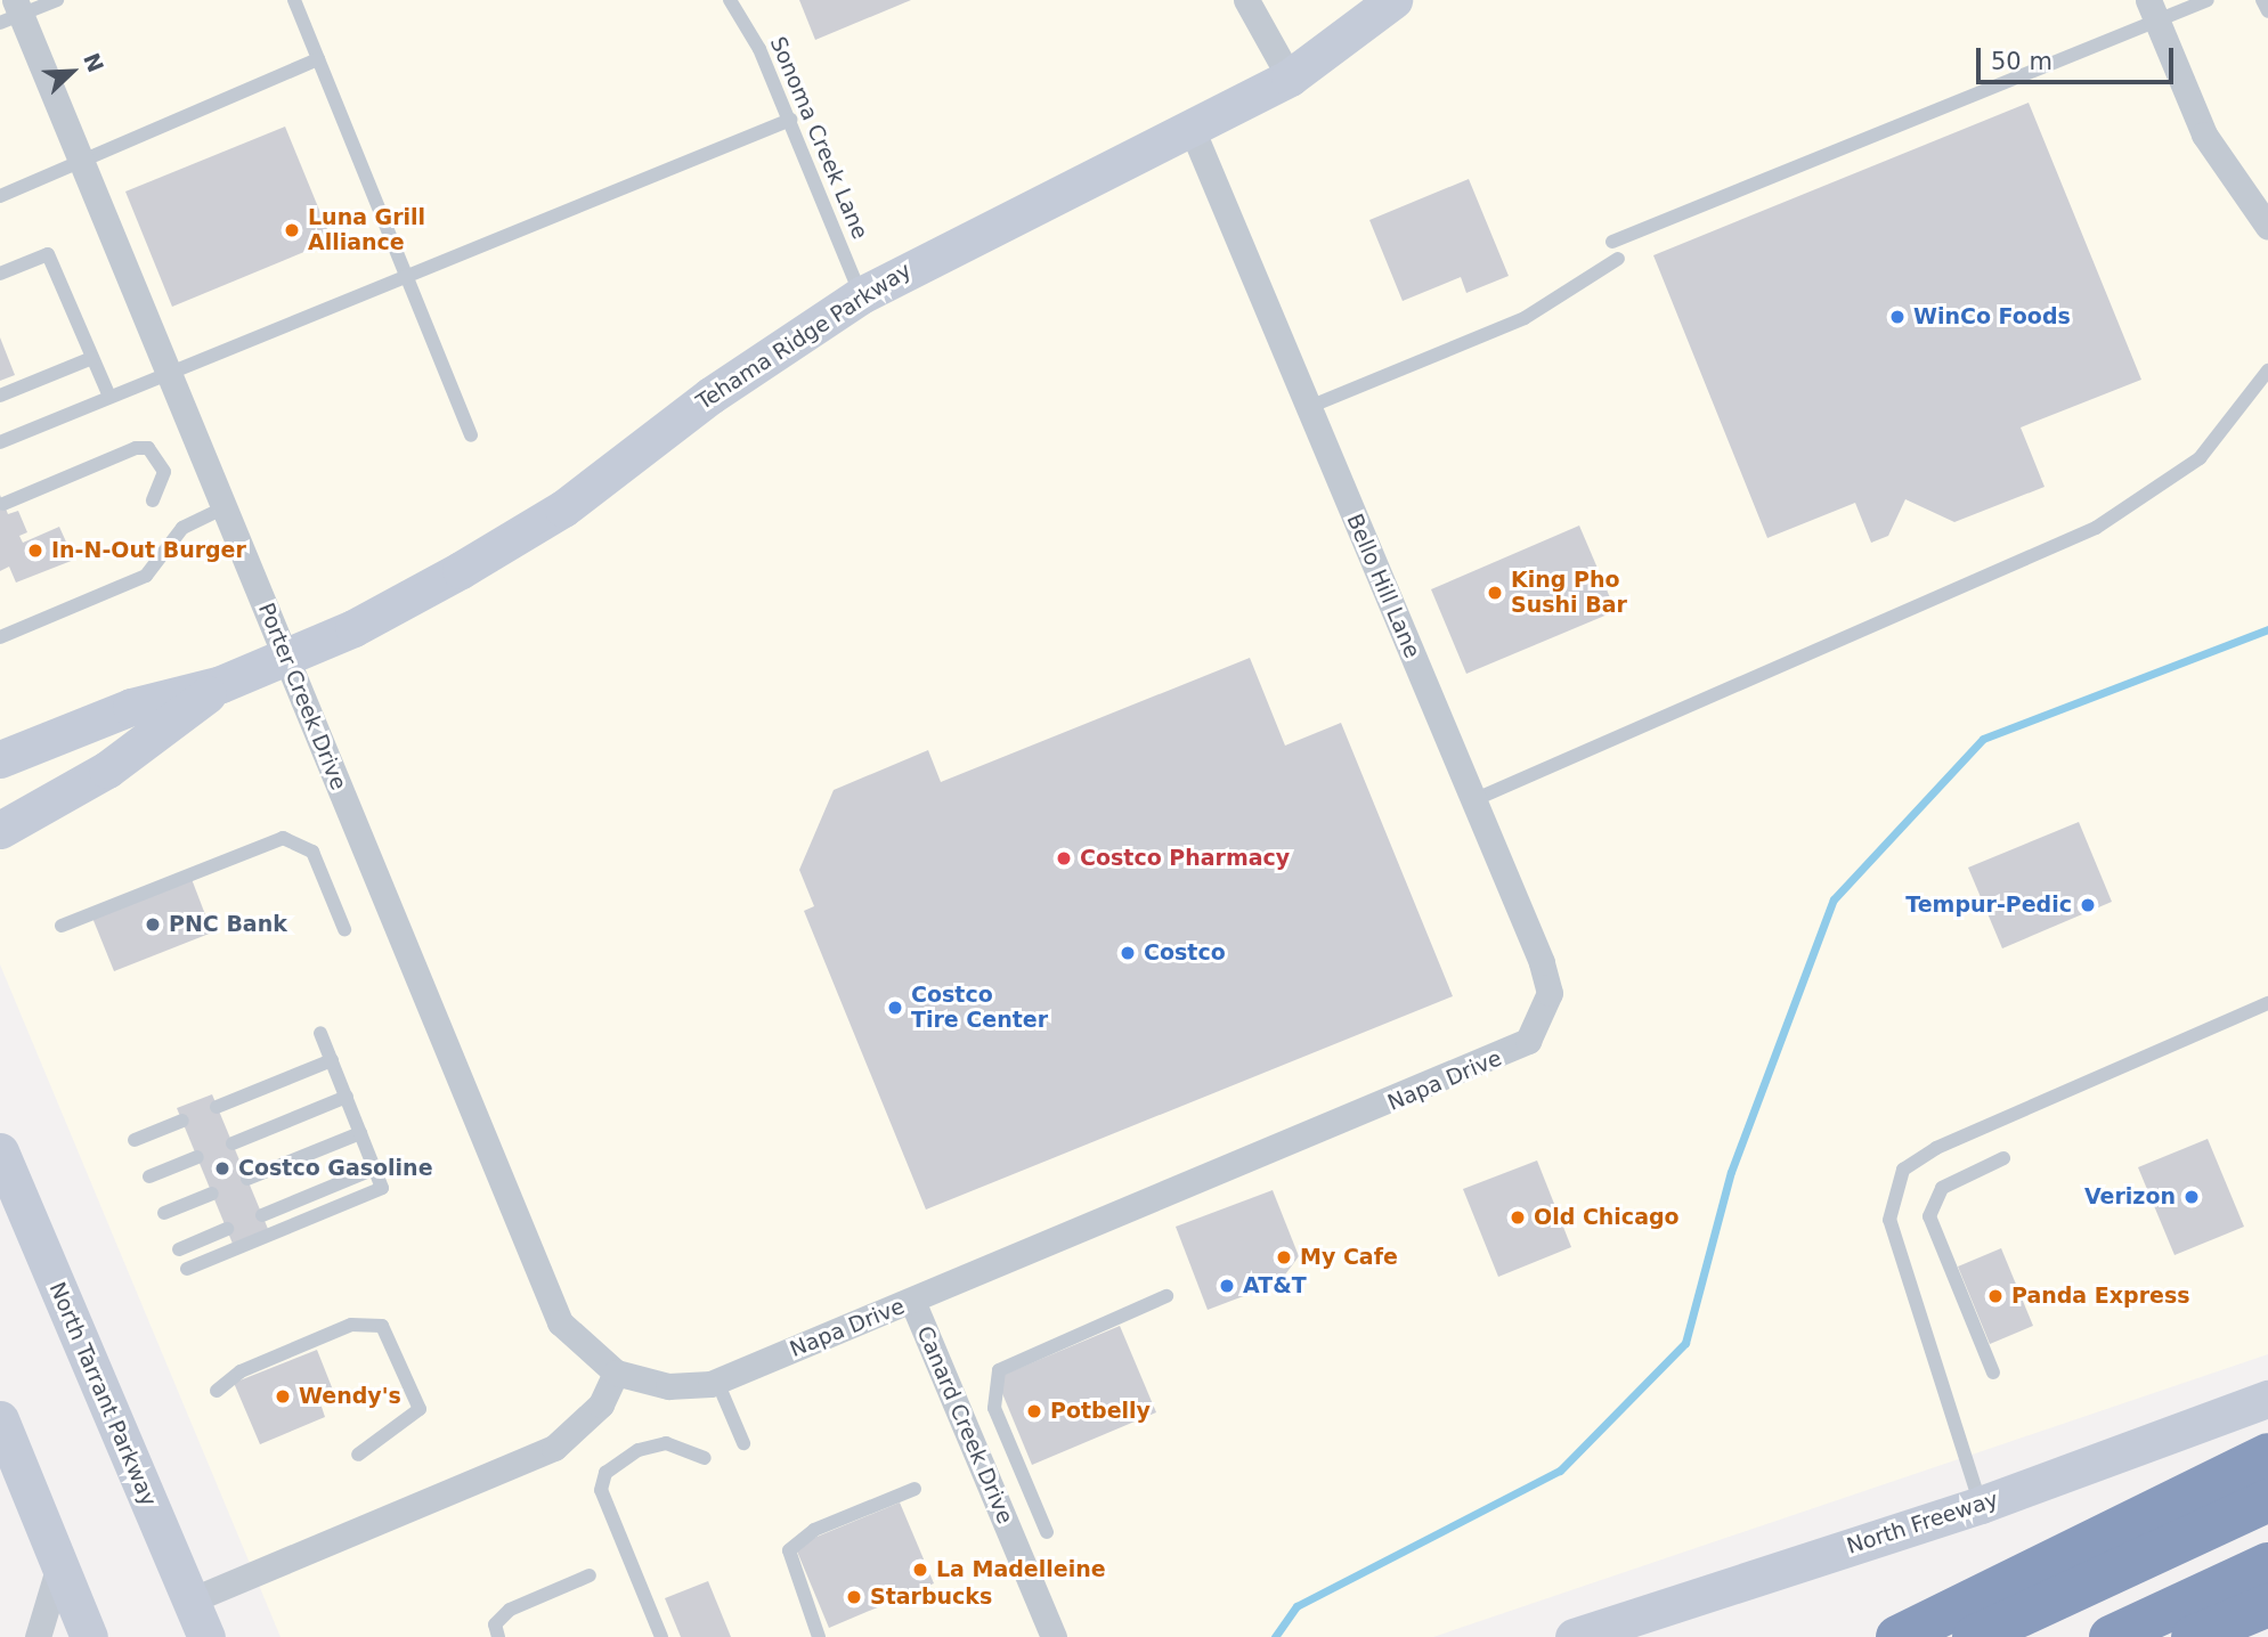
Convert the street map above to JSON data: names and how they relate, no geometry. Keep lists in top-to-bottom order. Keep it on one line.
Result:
{"streets":{"street":["Tehama Ridge Parkway","Bello Hill Lane","Porter Creek Drive","Napa Drive","North Tarrant Parkway","Canard Creek Drive","North Freeway"],"lane":["Sonoma Creek Lane"]},"crossings":[["Sonoma Creek Lane","Tehama Ridge Parkway"],["Tehama Ridge Parkway","Bello Hill Lane"],["Tehama Ridge Parkway","Porter Creek Drive"],["Bello Hill Lane","Napa Drive"],["Porter Creek Drive","Napa Drive"],["Napa Drive","Canard Creek Drive"]],"places":["Luna Grill Alliance","WinCo Foods","In-N-Out Burger","King Pho Sushi Bar","Costco Pharmacy","Tempur-Pedic","PNC Bank","Costco","Costco Tire Center","Costco Gasoline","Verizon","Old Chicago","My Cafe","AT&T","Panda Express","Wendy's","Potbelly","La Madelleine","Starbucks"],"scale_bar":"50 m","north":"top right"}
